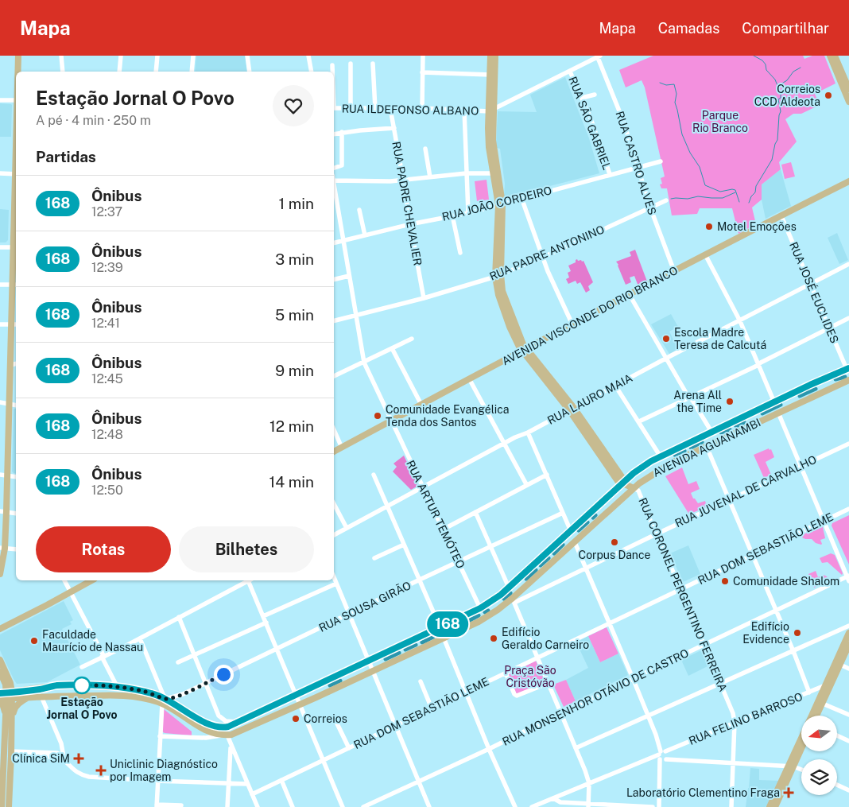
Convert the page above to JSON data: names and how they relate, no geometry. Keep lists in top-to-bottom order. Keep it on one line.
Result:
{"streets":{"main road":["AVENIDA VISCONDE DO RIO BRANCO","AVENIDA AGUANAMBI","RUA CORONEL PERGENTINO FERREIRA"],"street":["RUA ILDEFONSO ALBANO","RUA SÃO GABRIEL","RUA CASTRO ALVES","RUA PADRE CHEVALIER","RUA JOÃO CORDEIRO","RUA PADRE ANTONINO","RUA JOSÉ EUCLIDES","RUA LAURO MAIA","RUA JUVENAL DE CARVALHO","RUA ARTUR TEMÓTEO","RUA DOM SEBASTIÃO LEME","RUA SOUSA GIRÃO","RUA MONSENHOR OTÁVIO DE CASTRO","RUA FELINO BARROSO"]},"crossings":[["RUA ILDEFONSO ALBANO","RUA PADRE CHEVALIER"],["RUA SÃO GABRIEL","RUA JOÃO CORDEIRO"],["RUA CASTRO ALVES","RUA JOÃO CORDEIRO"],["RUA CASTRO ALVES","RUA PADRE ANTONINO"],["RUA CASTRO ALVES","AVENIDA VISCONDE DO RIO BRANCO"],["RUA PADRE CHEVALIER","RUA JOÃO CORDEIRO"],["RUA PADRE CHEVALIER","RUA PADRE ANTONINO"],["RUA JOÃO CORDEIRO","RUA ARTUR TEMÓTEO"],["RUA PADRE ANTONINO","RUA ARTUR TEMÓTEO"],["RUA JOSÉ EUCLIDES","AVENIDA VISCONDE DO RIO BRANCO"],["RUA JOSÉ EUCLIDES","RUA LAURO MAIA"],["RUA JOSÉ EUCLIDES","AVENIDA AGUANAMBI"],["AVENIDA VISCONDE DO RIO BRANCO","RUA ARTUR TEMÓTEO"],["RUA LAURO MAIA","RUA ARTUR TEMÓTEO"],["AVENIDA AGUANAMBI","RUA JUVENAL DE CARVALHO"],["AVENIDA AGUANAMBI","RUA ARTUR TEMÓTEO"],["AVENIDA AGUANAMBI","RUA CORONEL PERGENTINO FERREIRA"],["AVENIDA AGUANAMBI","RUA SOUSA GIRÃO"],["RUA JUVENAL DE CARVALHO","RUA CORONEL PERGENTINO FERREIRA"],["RUA ARTUR TEMÓTEO","RUA SOUSA GIRÃO"],["RUA DOM SEBASTIÃO LEME","RUA CORONEL PERGENTINO FERREIRA"],["RUA CORONEL PERGENTINO FERREIRA","RUA MONSENHOR OTÁVIO DE CASTRO"],["RUA CORONEL PERGENTINO FERREIRA","RUA FELINO BARROSO"]],"parks":["Parque Rio Branco","Praça São Cristóvão"],"places":{"other":["Correios CCD Aldeota","Motel Emoções","Escola Madre Teresa de Calcutá","Arena All the Time","Comunidade Evangélica Tenda dos Santos","Corpus Dance","Comunidade Shalom","Edifício Evidence","Edifício Geraldo Carneiro","Faculdade Maurício de Nassau","Estação Jornal O Povo","Correios"],"health":["Clínica SiM","Uniclinic Diagnóstico por Imagem","Laboratório Clementino Fraga"]},"lines":["bus line 168"],"north":"left","page":{"header":"Mapa","nav":["Mapa","Camadas","Compartilhar"],"on_map":"168","heading":[["Estação Jornal O Povo","A pé · 4 min · 250 m"],"Partidas"],"list":[{"mark":"168","name":"Ônibus","note":"12:37","value":"1 min"},{"mark":"168","name":"Ônibus","note":"12:39","value":"3 min"},{"mark":"168","name":"Ônibus","note":"12:41","value":"5 min"},{"mark":"168","name":"Ônibus","note":"12:45","value":"9 min"},{"mark":"168","name":"Ônibus","note":"12:48","value":"12 min"},{"mark":"168","name":"Ônibus","note":"12:50","value":"14 min"}],"buttons":["Rotas","Bilhetes"]}}
